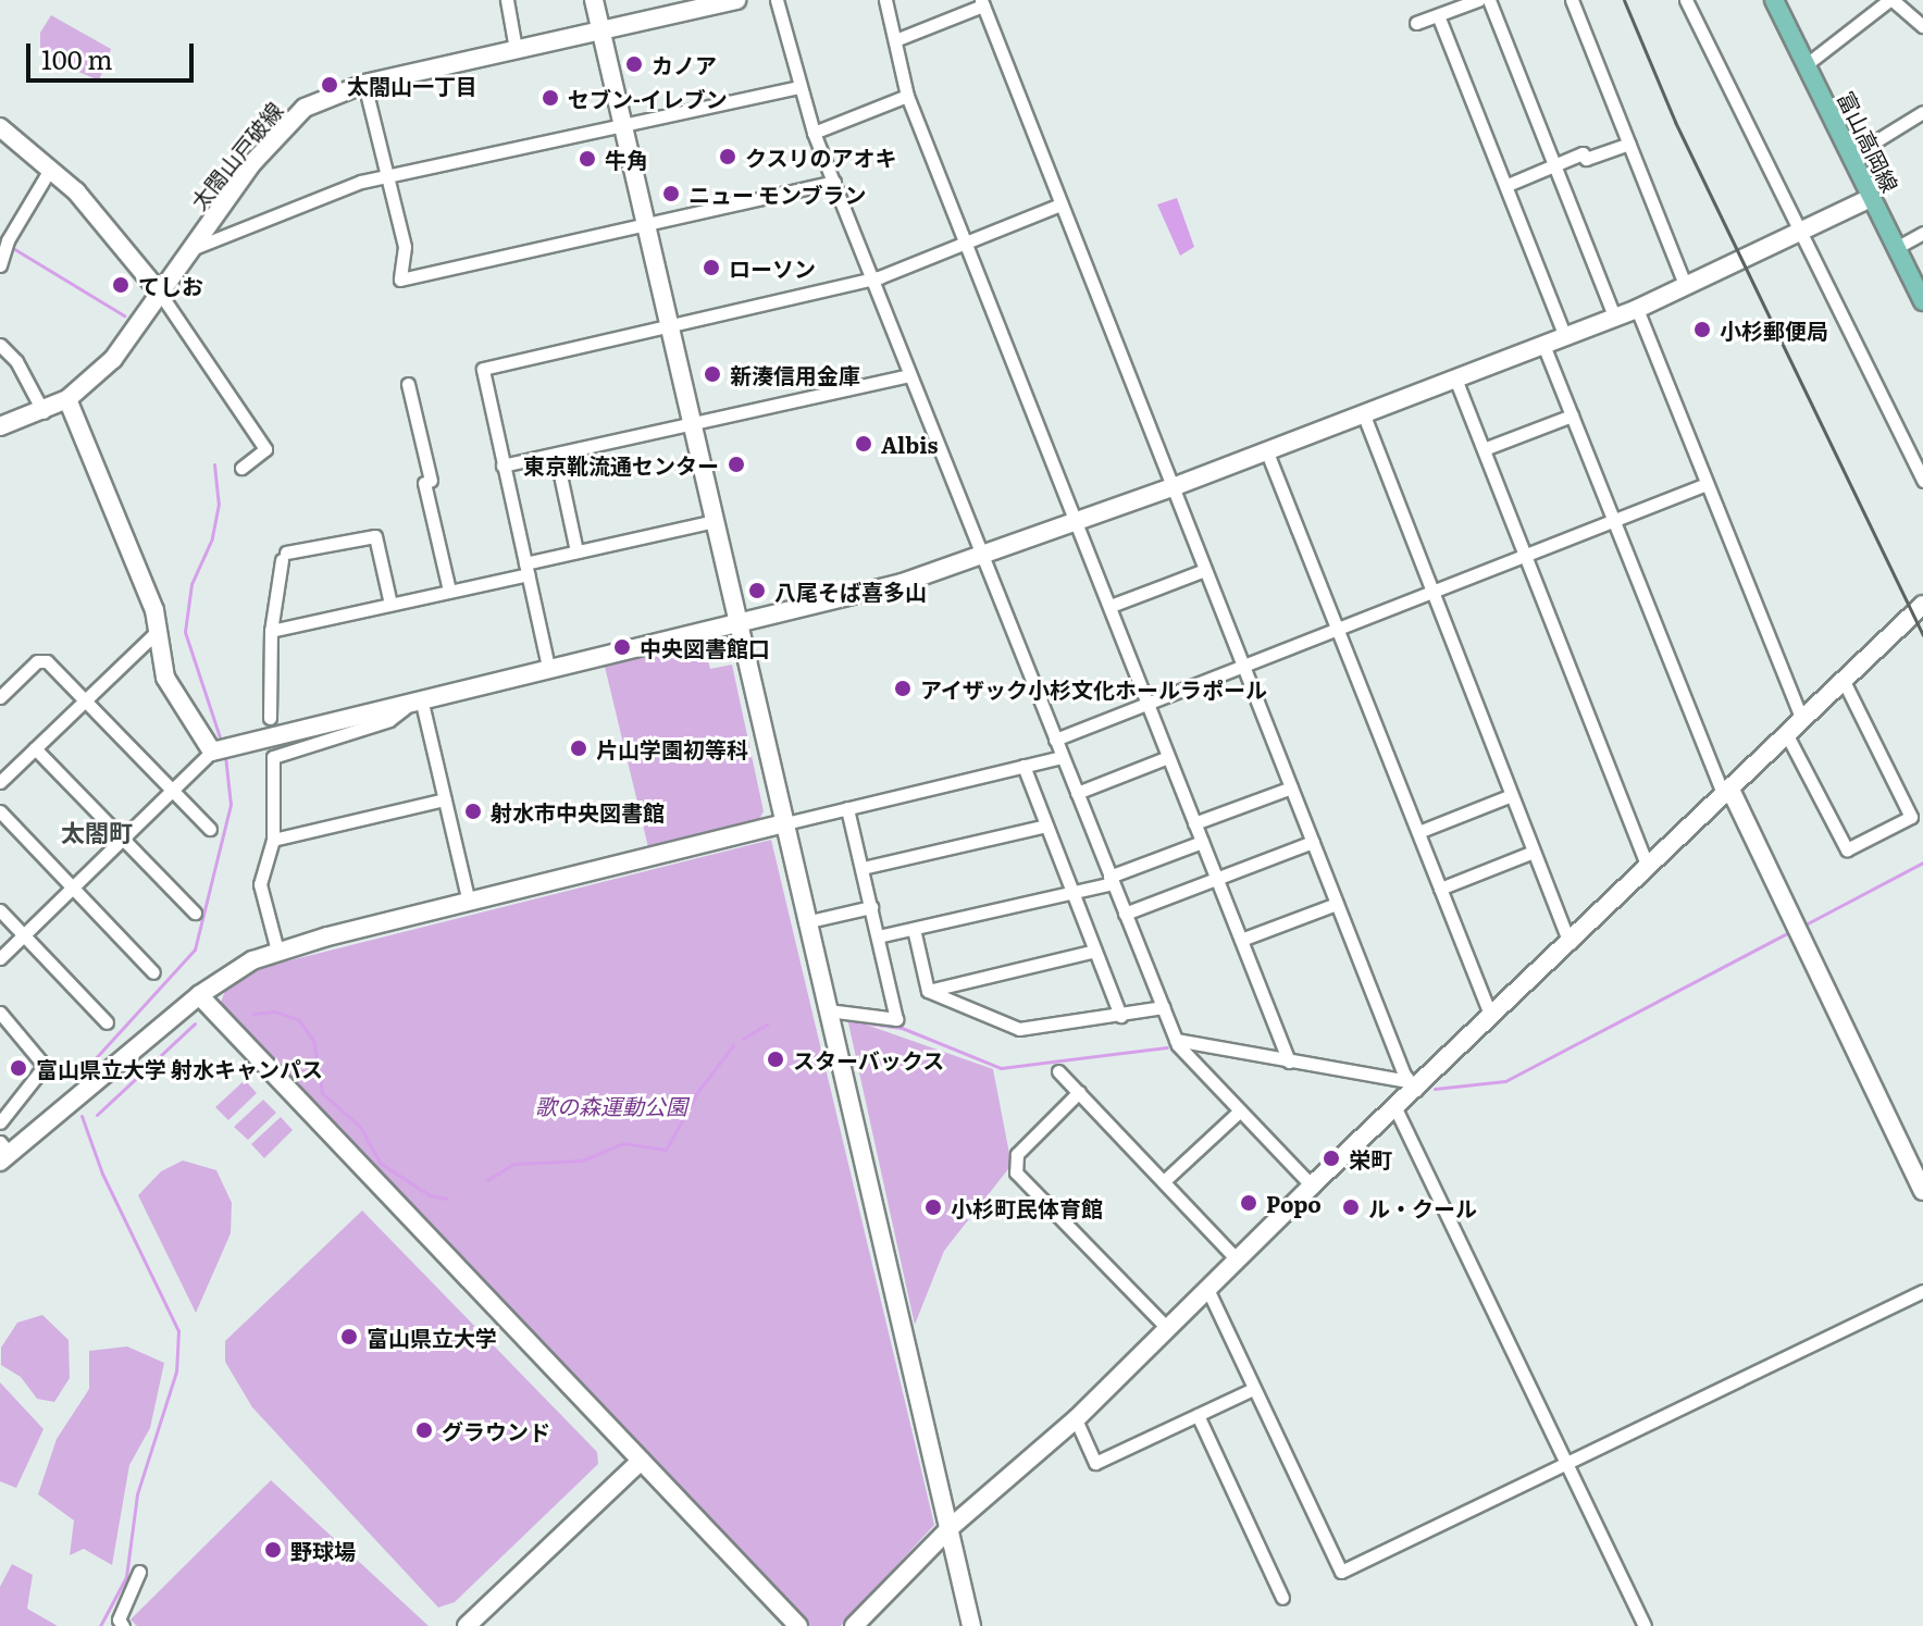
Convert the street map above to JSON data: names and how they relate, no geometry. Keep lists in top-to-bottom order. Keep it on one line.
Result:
{"streets":{"main road":["富山高岡線"],"street":["太閤山戸破線"]},"districts":["太閤町"],"parks":["歌の森運動公園"],"places":["カノア","太閤山一丁目","セブン-イレブン","クスリのアオキ","牛角","ニュー モンブラン","ローソン","てしお","小杉郵便局","新湊信用金庫","Albis","東京靴流通センター","八尾そば喜多山","中央図書館口","アイザック小杉文化ホールラポール","片山学園初等科","射水市中央図書館","スターバックス","富山県立大学 射水キャンパス","栄町","Popo","小杉町民体育館","ル・クール","富山県立大学","グラウンド","野球場"],"scale_bar":"100 m"}
